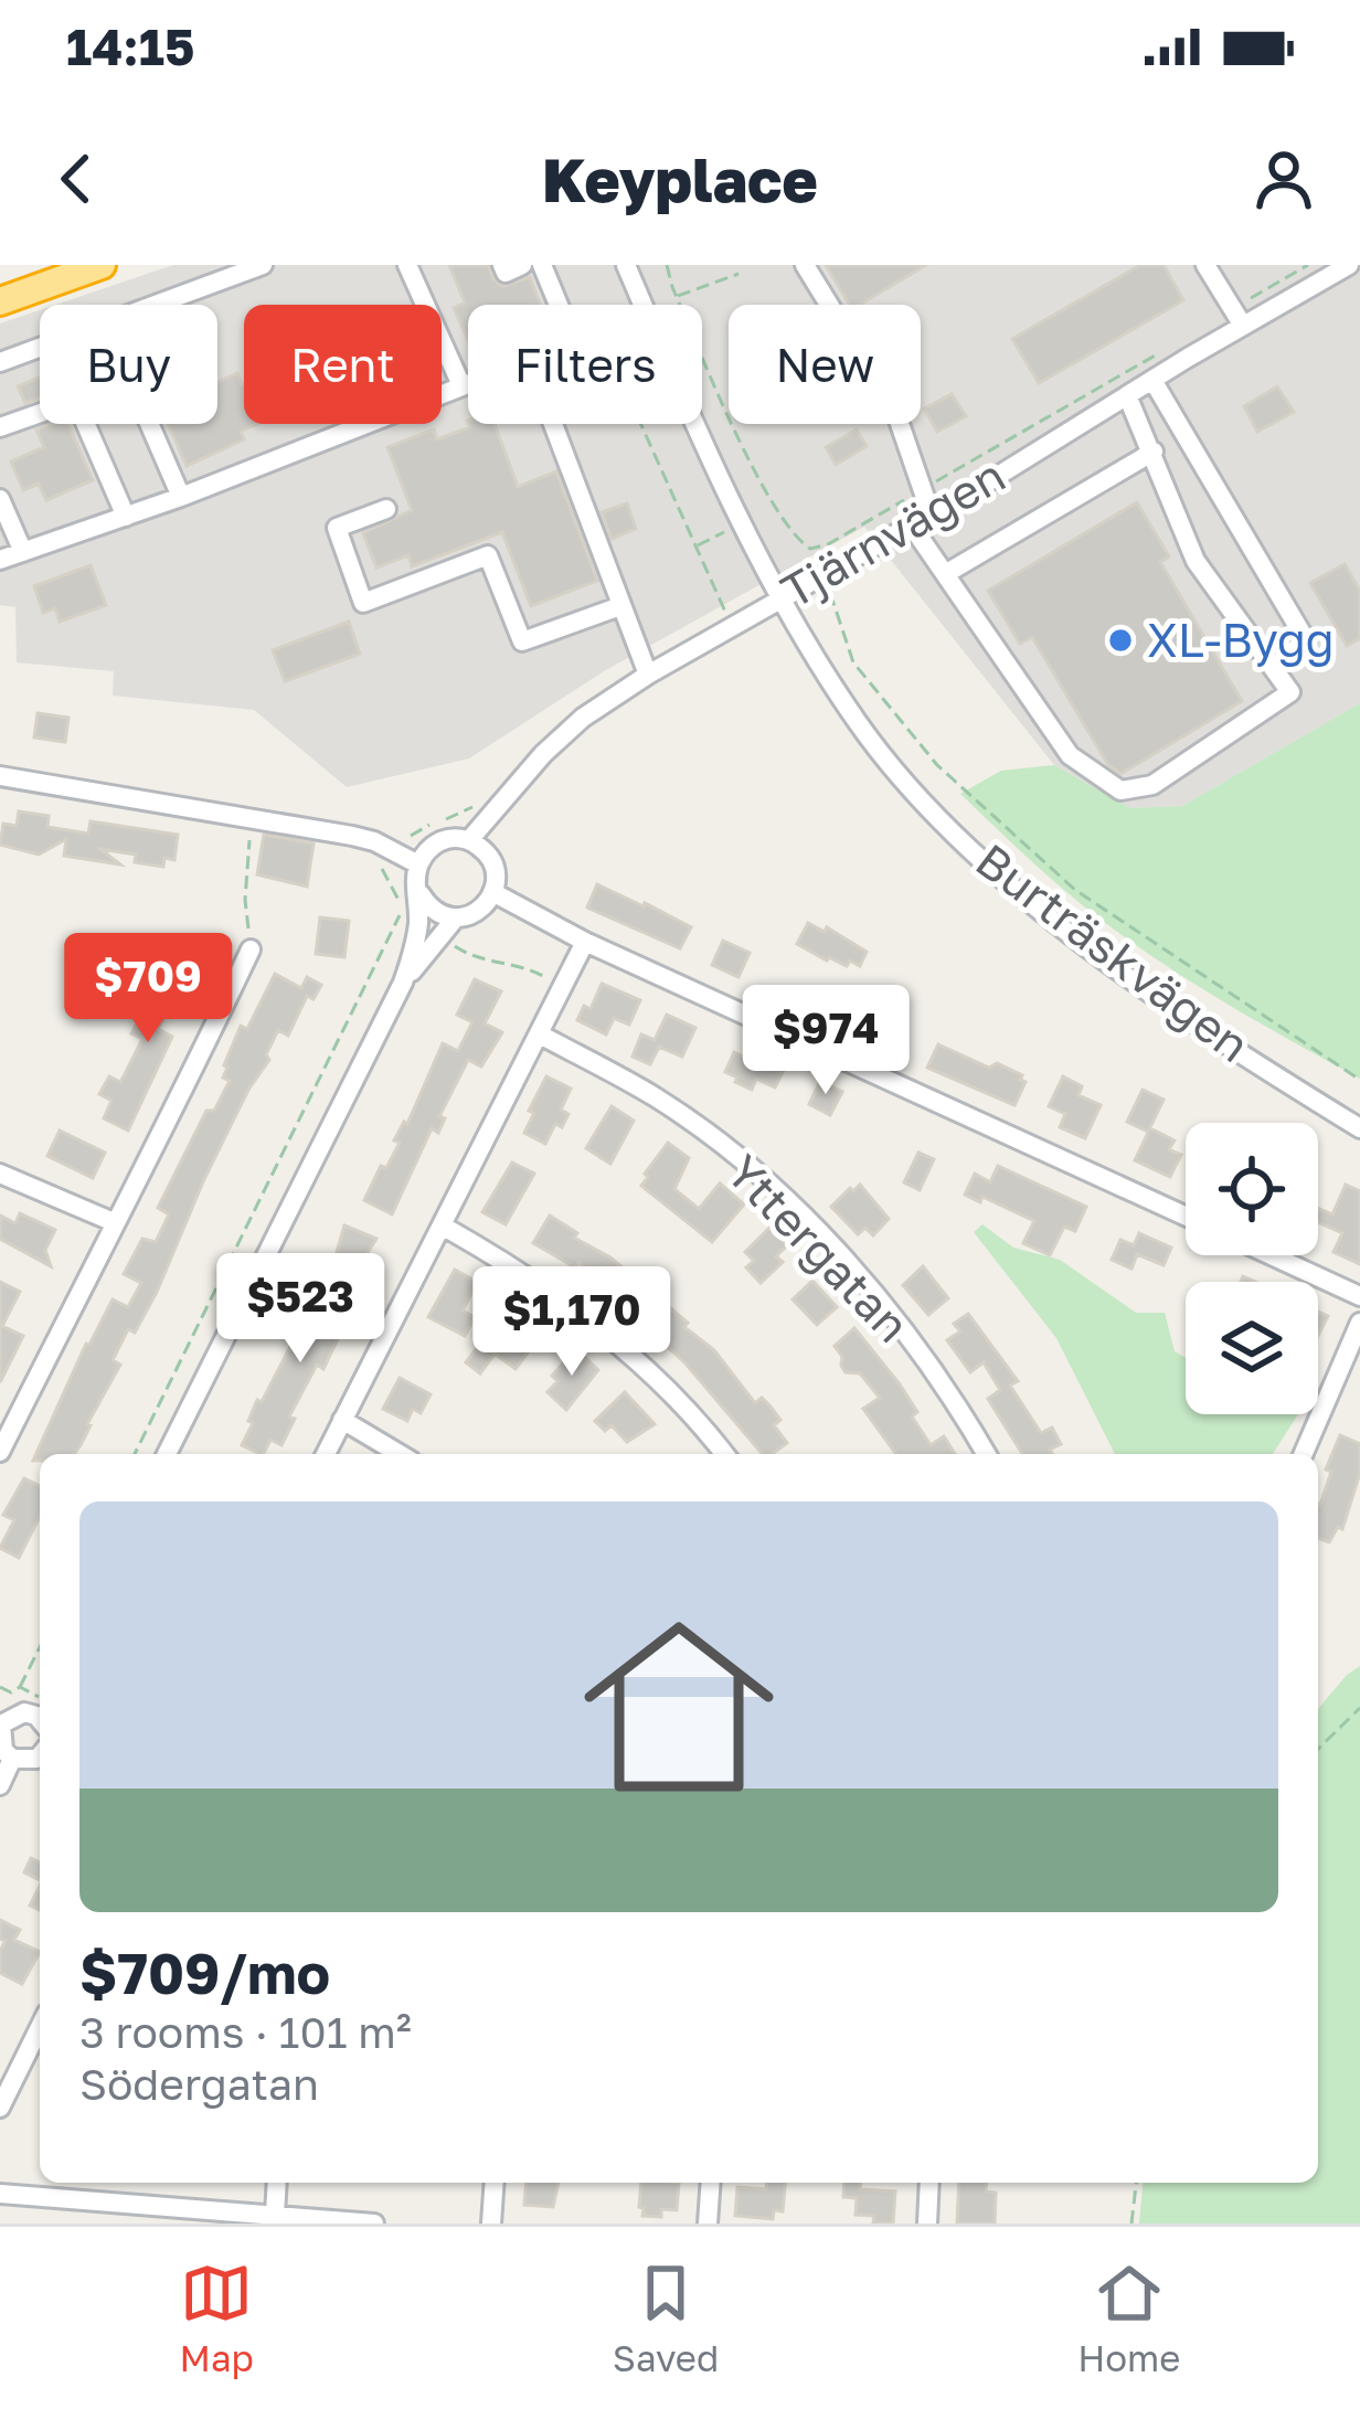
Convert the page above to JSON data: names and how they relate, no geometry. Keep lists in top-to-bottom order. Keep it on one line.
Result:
{"streets":{"street":["Tjärnvägen","Burträskvägen","Yttergatan"]},"crossings":[["Tjärnvägen","Burträskvägen"]],"places":["XL-Bygg"],"page":{"status":"14:15","header":"Keyplace","chip":["Buy","Rent","Filters","New"],"price":["$709","$974","$523","$1,170"],"list":[{"name":"$709/mo","note":"3 rooms · 101 m² · Södergatan"}],"tabs":["Map","Saved","Home"]}}
